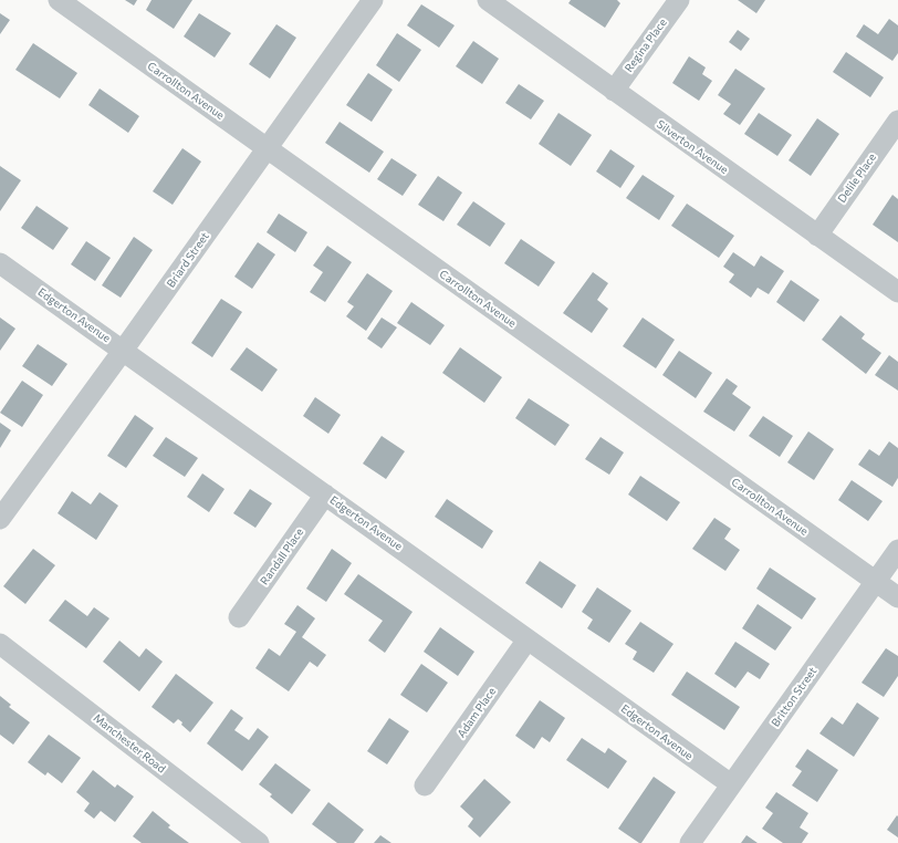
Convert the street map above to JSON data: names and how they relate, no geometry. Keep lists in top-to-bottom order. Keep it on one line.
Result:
{"streets":{"street":["Regina Place","Carrollton Avenue","Silverton Avenue","Delile Place","Briard Street","Edgerton Avenue","Randall Place","Britton Street","Adam Place","Manchester Road"]},"crossings":[["Regina Place","Silverton Avenue"],["Carrollton Avenue","Briard Street"],["Carrollton Avenue","Britton Street"],["Silverton Avenue","Delile Place"],["Briard Street","Edgerton Avenue"],["Edgerton Avenue","Randall Place"],["Edgerton Avenue","Britton Street"],["Edgerton Avenue","Adam Place"]]}
